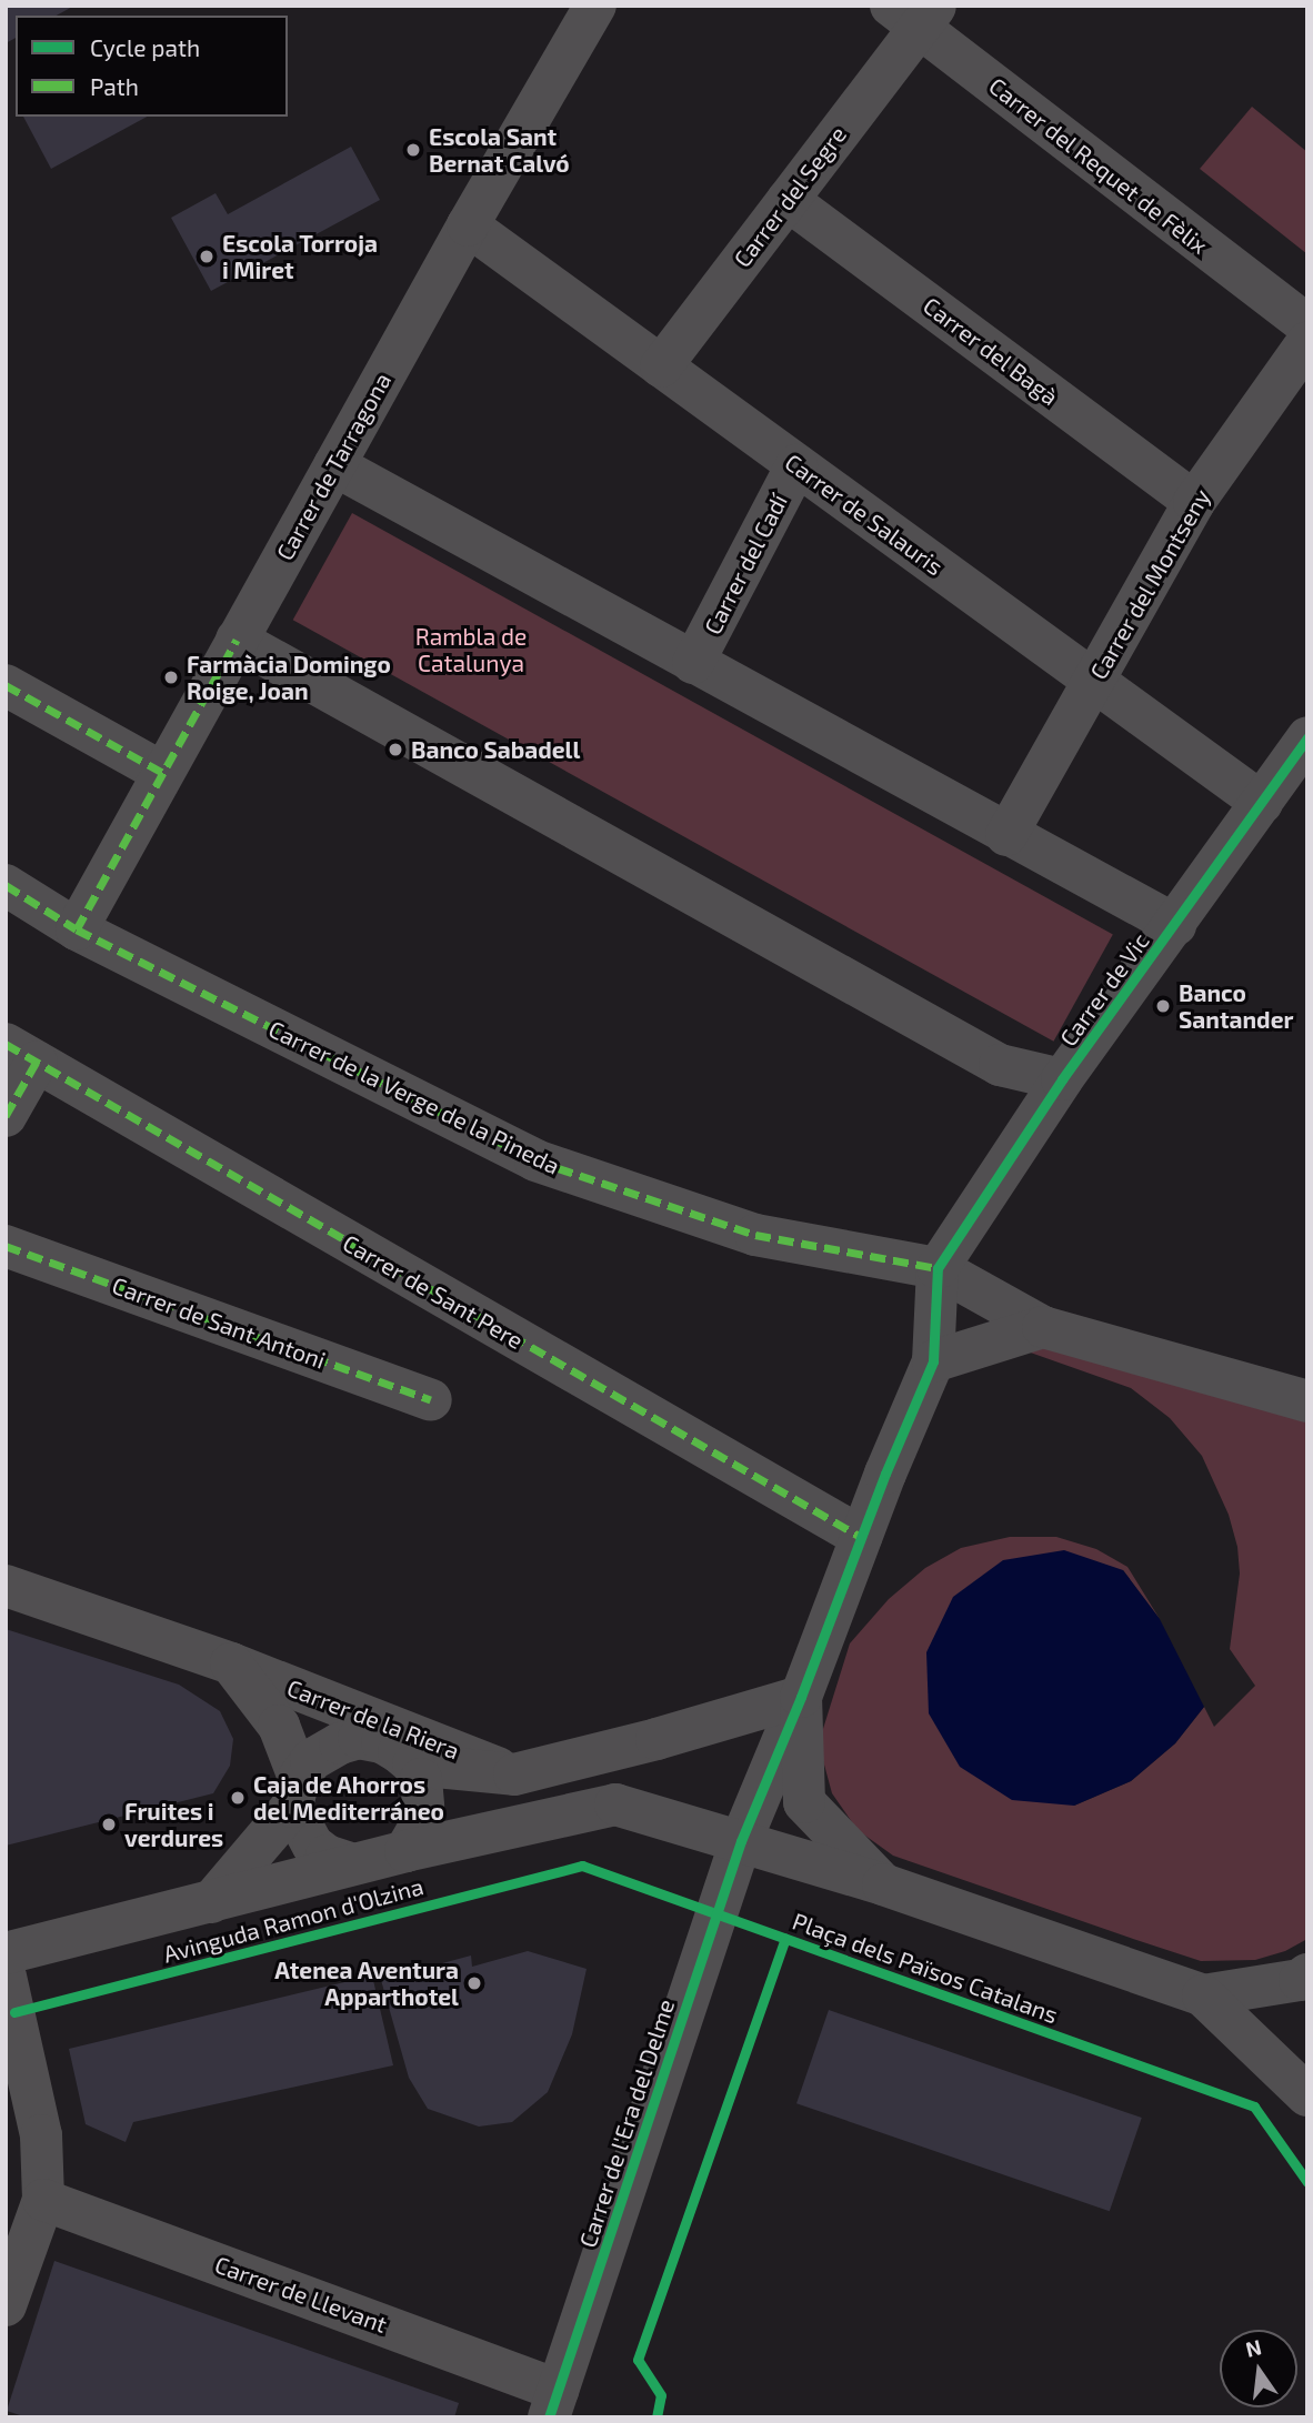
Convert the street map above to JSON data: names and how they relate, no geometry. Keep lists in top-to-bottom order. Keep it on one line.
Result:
{"streets":{"street":["Carrer del Requet de Fèlix","Carrer del Segre","Carrer del Bagà","Carrer de Tarragona","Carrer de Salauris","Carrer del Cadí","Carrer del Montseny","Carrer de Vic","Carrer de la Verge de la Pineda","Carrer de Sant Pere","Carrer de Sant Antoni","Carrer de la Riera","Avinguda Ramon d'Olzina","Carrer de l'Era del Delme","Carrer de Llevant"],"cycle path":["Plaça dels Països Catalans"]},"crossings":[["Carrer del Requet de Fèlix","Carrer del Segre"],["Carrer del Segre","Carrer del Bagà"],["Carrer del Segre","Carrer de Salauris"],["Carrer del Bagà","Carrer del Montseny"],["Carrer de Tarragona","Carrer de Salauris"],["Carrer de Tarragona","Carrer de la Verge de la Pineda"],["Carrer de Salauris","Carrer del Cadí"],["Carrer de Salauris","Carrer del Montseny"],["Carrer de Salauris","Carrer de Vic"],["Carrer de Vic","Carrer de la Verge de la Pineda"],["Carrer de la Riera","Avinguda Ramon d'Olzina"],["Avinguda Ramon d'Olzina","Carrer de l'Era del Delme"],["Carrer de l'Era del Delme","Carrer de Llevant"]],"parks":["Rambla de Catalunya"],"places":["Escola Sant Bernat Calvó","Escola Torroja i Miret","Farmàcia Domingo Roige, Joan","Banco Sabadell","Banco Santander","Caja de Ahorros del Mediterráneo","Fruites i verdures","Atenea Aventura Apparthotel"],"legend":["Cycle path","Path"],"north":"top"}
